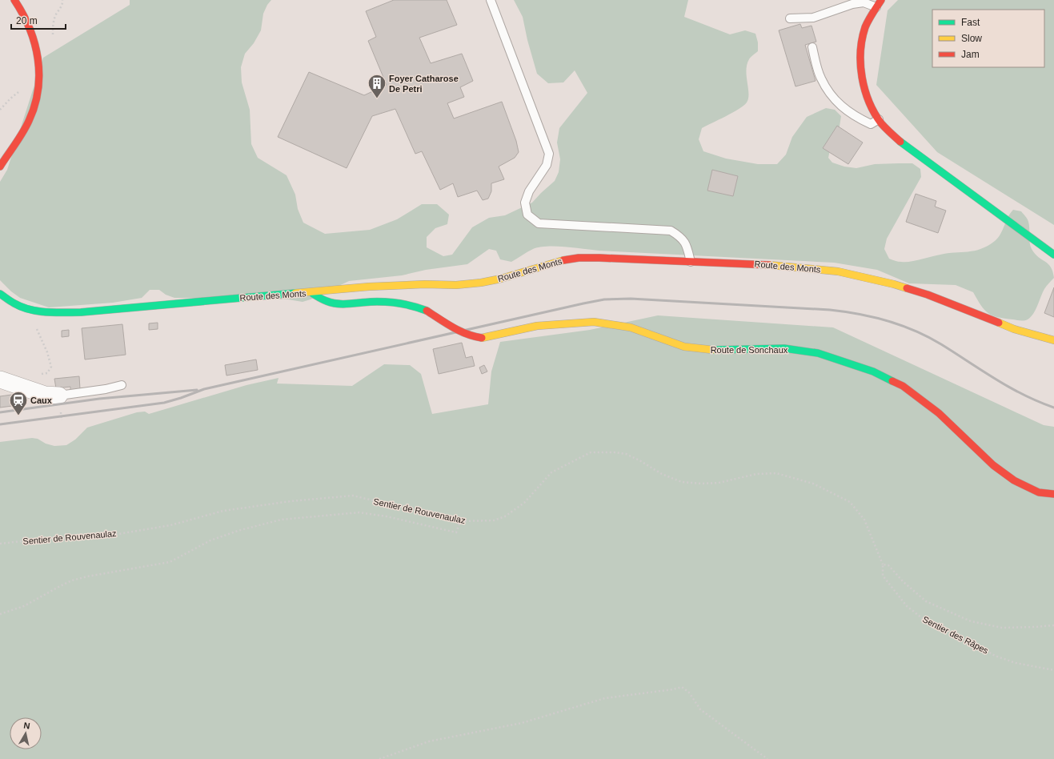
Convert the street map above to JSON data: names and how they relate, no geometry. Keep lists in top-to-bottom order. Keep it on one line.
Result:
{"streets":{"street":["Route des Monts","Route de Sonchaux"],"path":["Sentier de Rouvenaulaz","Sentier des Râpes"]},"crossings":[["Route des Monts","Route de Sonchaux"],["Sentier de Rouvenaulaz","Sentier des Râpes"]],"places":{"building":["Foyer Catharose De Petri"],"station":["Caux"]},"legend":["Fast","Slow","Jam"],"scale_bar":"20 m","north":"top"}
